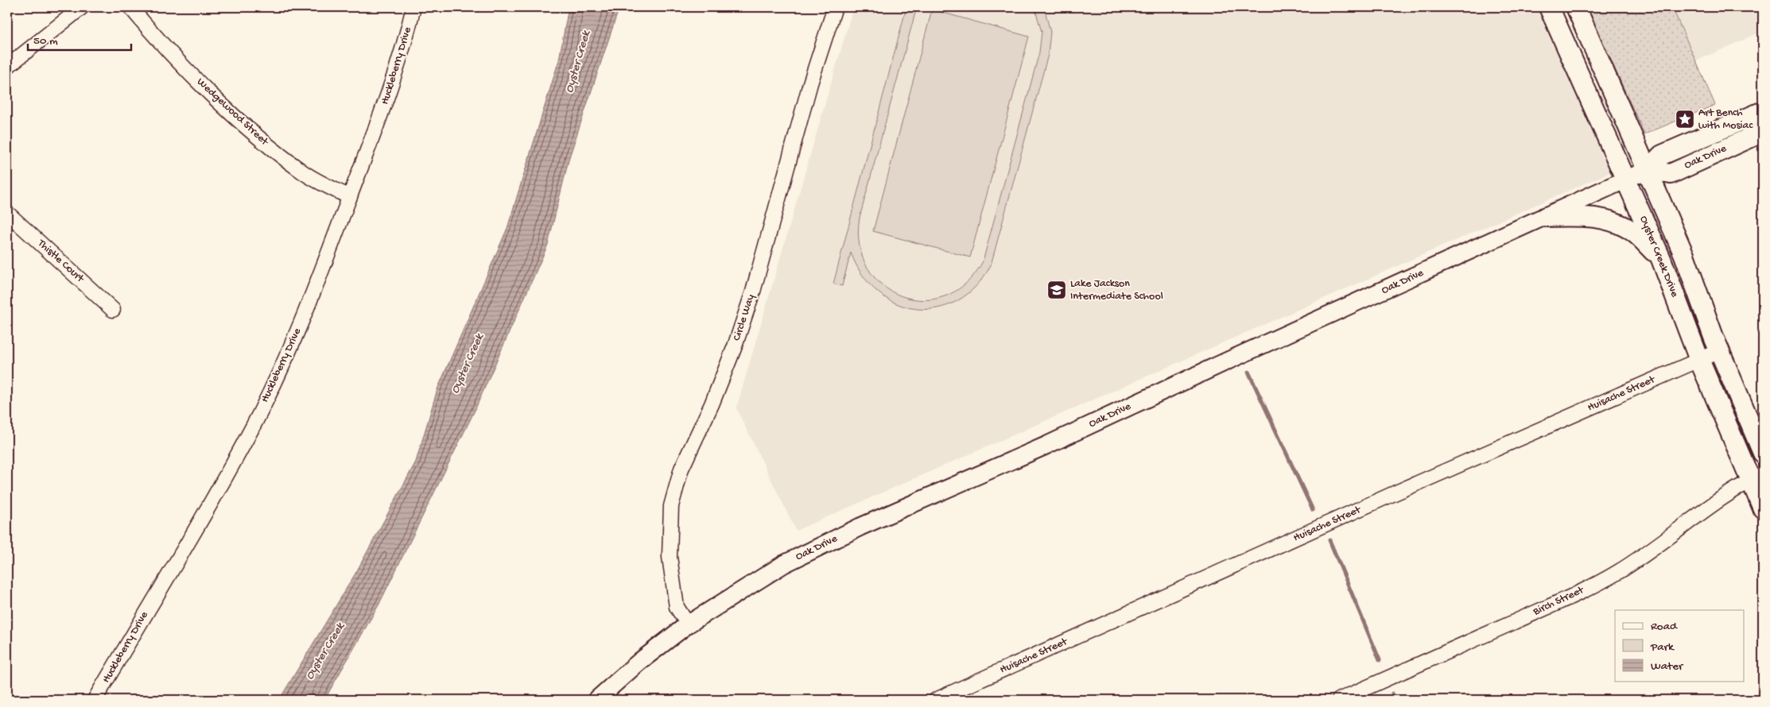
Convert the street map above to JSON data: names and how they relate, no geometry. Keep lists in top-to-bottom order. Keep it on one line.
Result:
{"streets":{"main road":["Oak Drive","Oyster Creek Drive"],"street":["Huckleberry Drive","Wedgewood Street","Thistle Court","Circle Way","Huisache Street","Birch Street"]},"crossings":[["Huckleberry Drive","Wedgewood Street"],["Oak Drive","Oyster Creek Drive"],["Oak Drive","Circle Way"],["Oyster Creek Drive","Huisache Street"],["Oyster Creek Drive","Birch Street"]],"water":["Oyster Creek"],"places":{"place":["Art Bench with Mosiac"],"school or university":["Lake Jackson Intermediate School"]},"legend":["Road","Park","Water"],"scale_bar":"50 m"}
